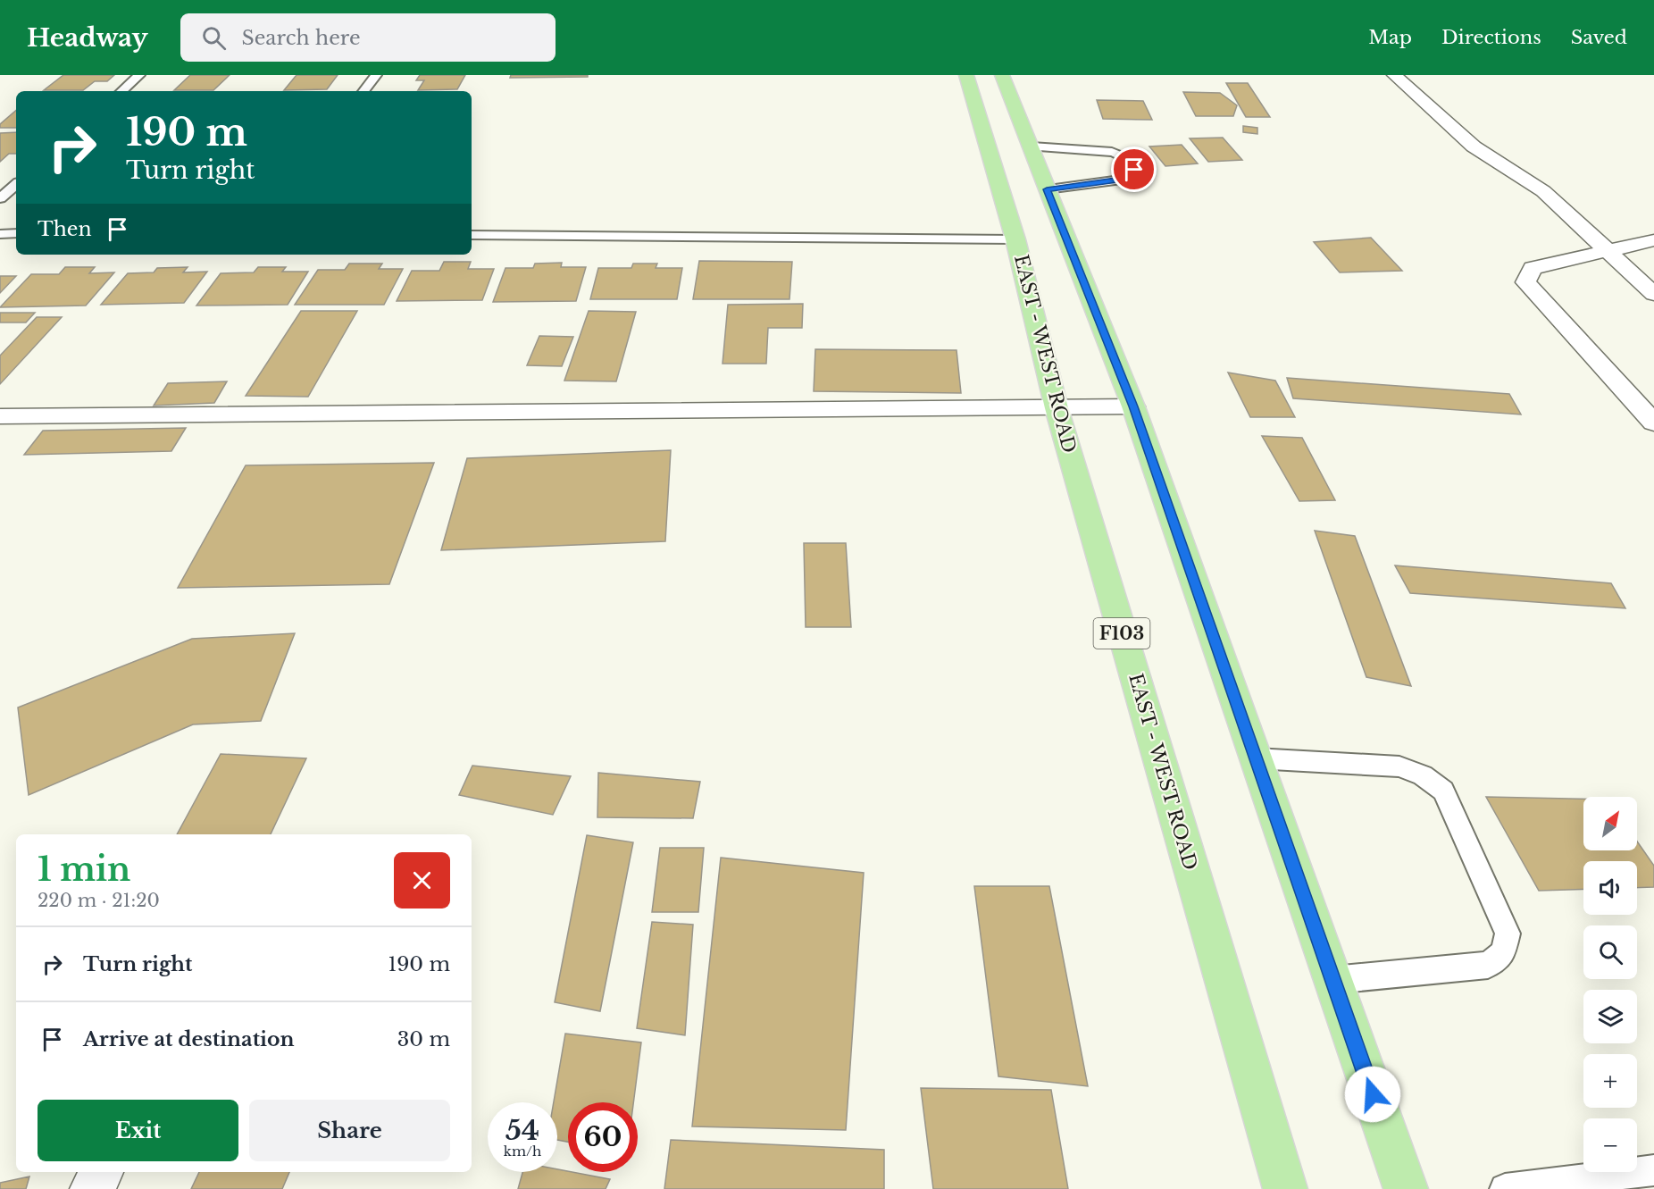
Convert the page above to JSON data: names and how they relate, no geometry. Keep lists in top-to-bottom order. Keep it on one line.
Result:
{"streets":{"main road":["EAST - WEST ROAD","F103"]},"north":"top right","page":{"header":"Headway","search":"Search here","nav":["Map","Directions","Saved"],"turn":["190 m","Turn right"],"then":"Then","map_buttons":["+","−"],"heading":["1 min","220 m · 21:20"],"list":[{"name":"Turn right","value":"190 m"},{"name":"Arrive at destination","value":"30 m"}],"buttons":["Exit","Share"],"speed":"54 km/h","limit":"60"}}
